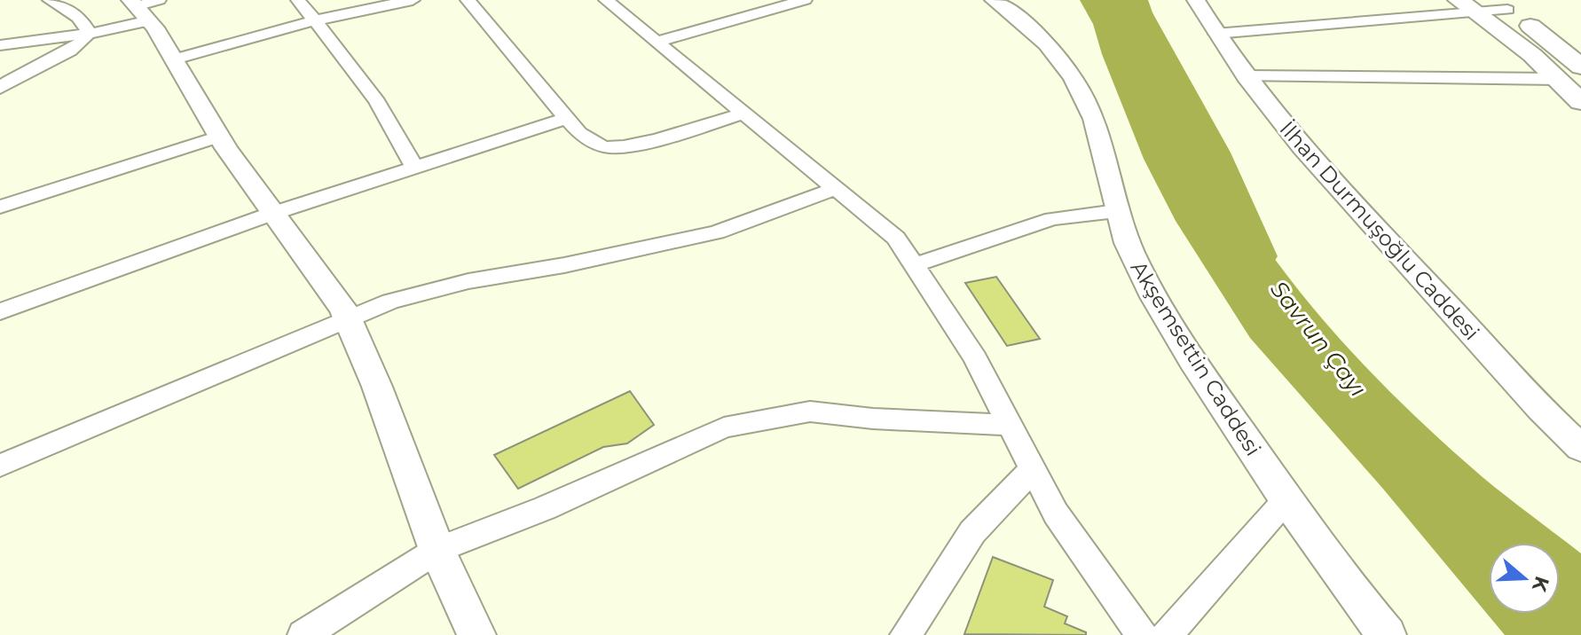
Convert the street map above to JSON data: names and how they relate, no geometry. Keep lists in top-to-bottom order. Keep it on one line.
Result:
{"streets":{"street":["İlhan Durmuşoğlu Caddesi","Akşemsettin Caddesi"]},"water":["Savrun Çayı"],"north":"right"}
